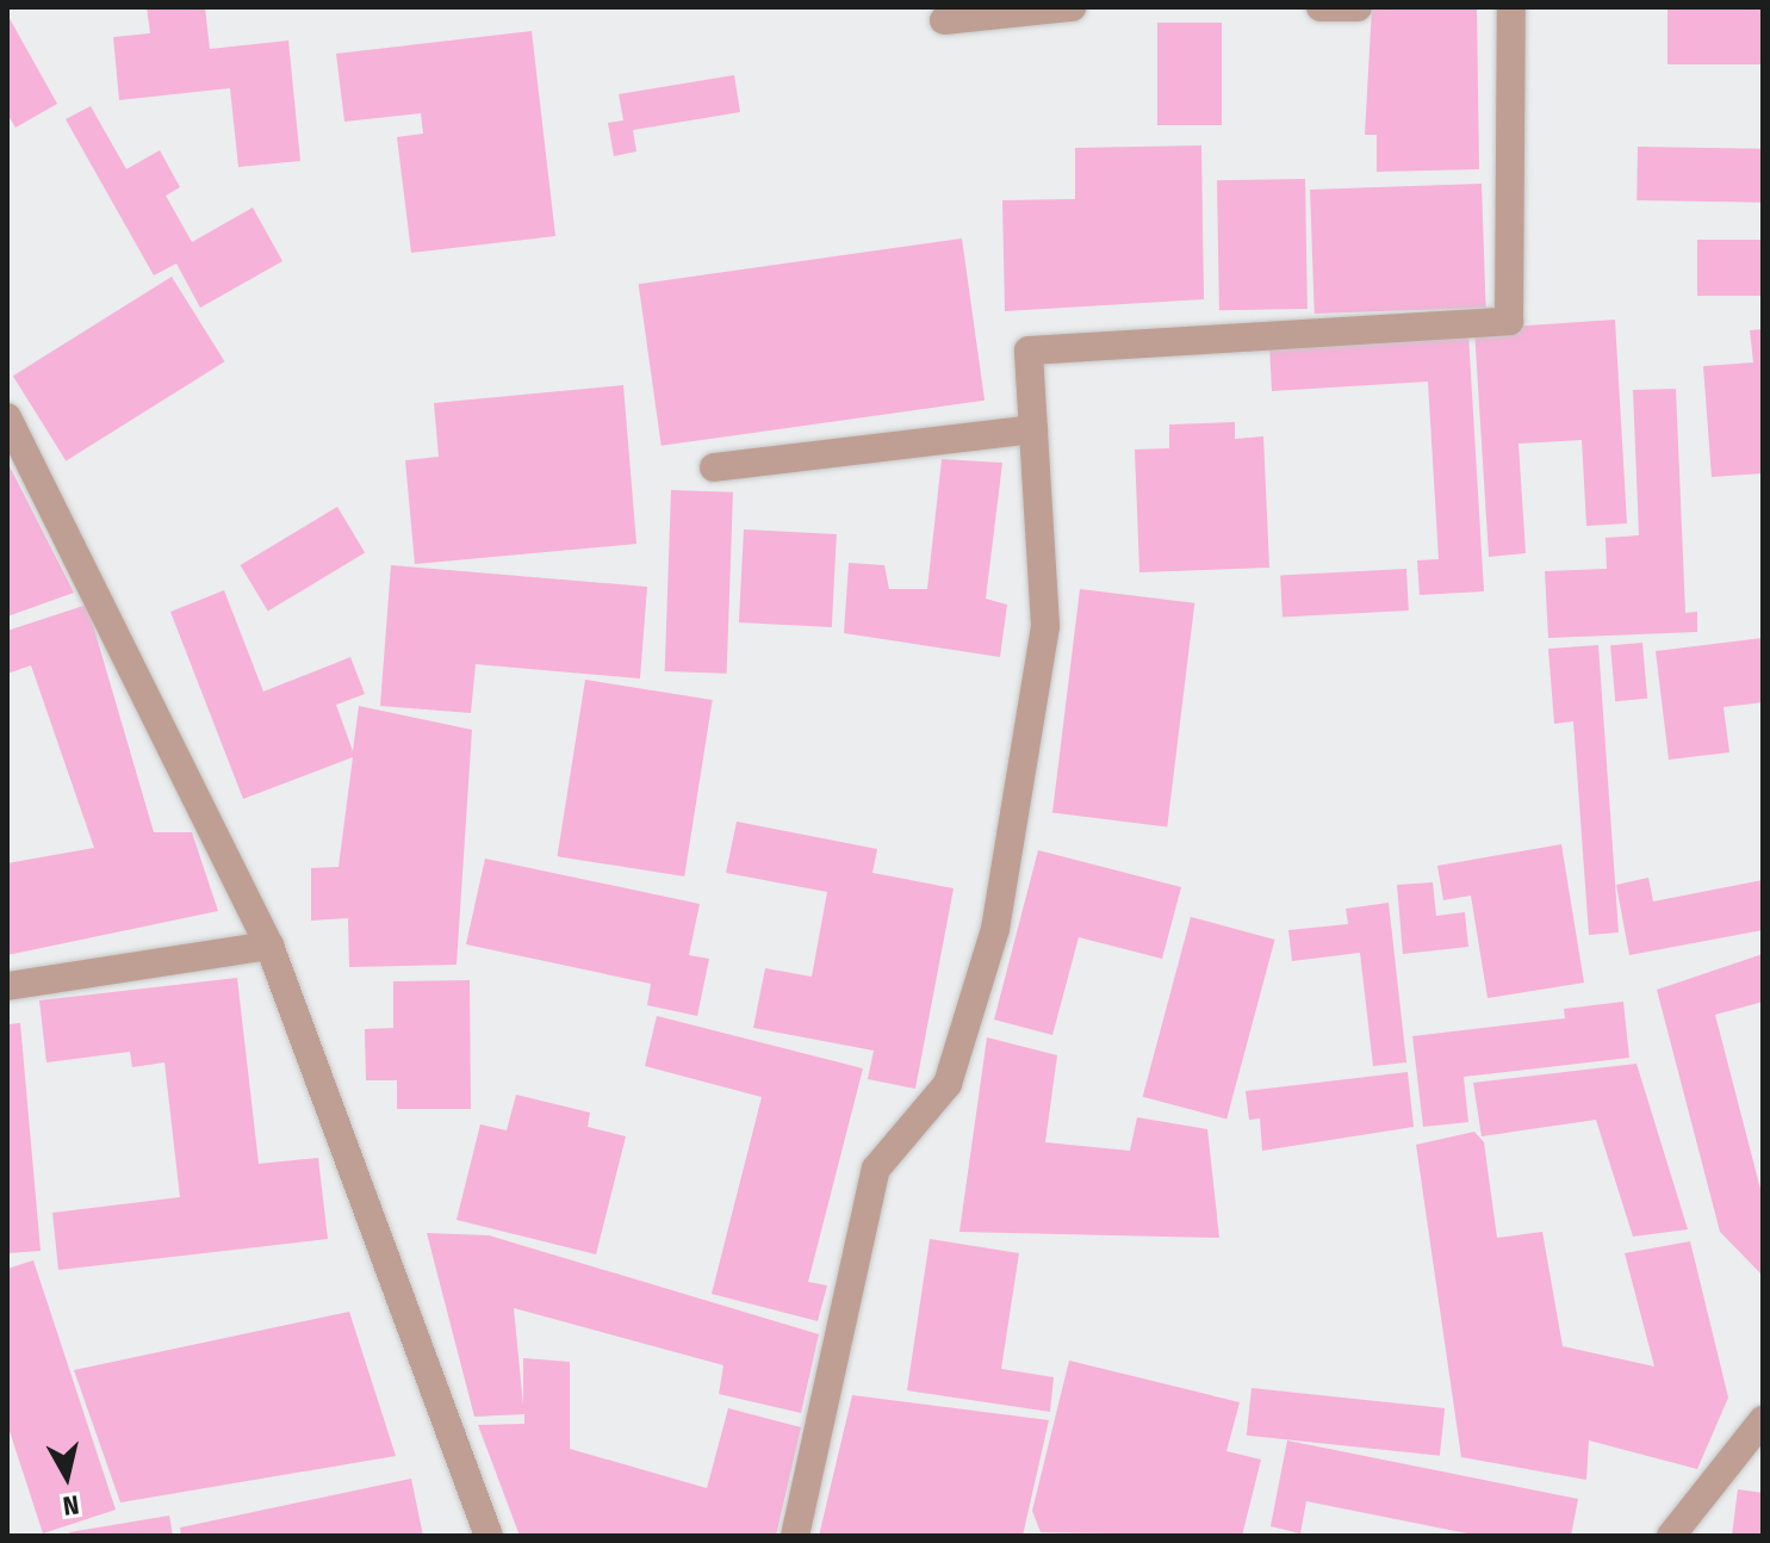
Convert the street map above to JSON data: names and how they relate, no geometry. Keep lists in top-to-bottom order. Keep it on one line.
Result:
{"north":"bottom"}
